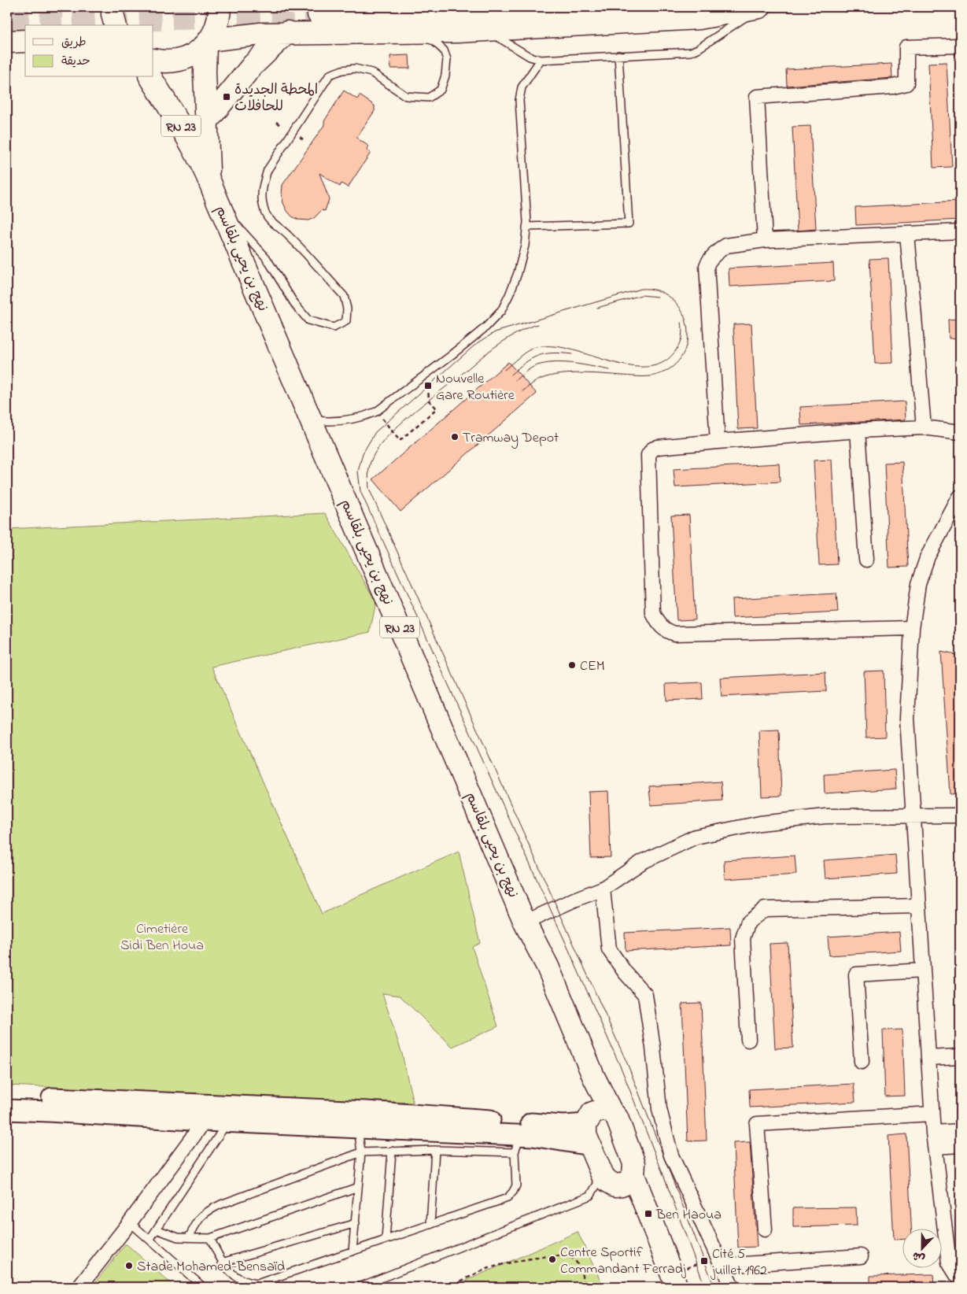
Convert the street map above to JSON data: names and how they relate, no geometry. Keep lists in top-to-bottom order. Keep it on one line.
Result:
{"streets":{"main road":["RN 23","نهج بن يحيى بلقاسم"]},"parks":["Cimetière Sidi Ben Houa"],"places":{"transit":["المحطة الجديدة للحافلات","Nouvelle Gare Routière","Ben Haoua","Cité 5 juillet 1962"],"other":["Tramway Depot","CEM","Centre Sportif Commandant Ferradj","Stade Mohamed-Bensaïd"]},"legend":["طريق","حديقة"],"north":"bottom"}
